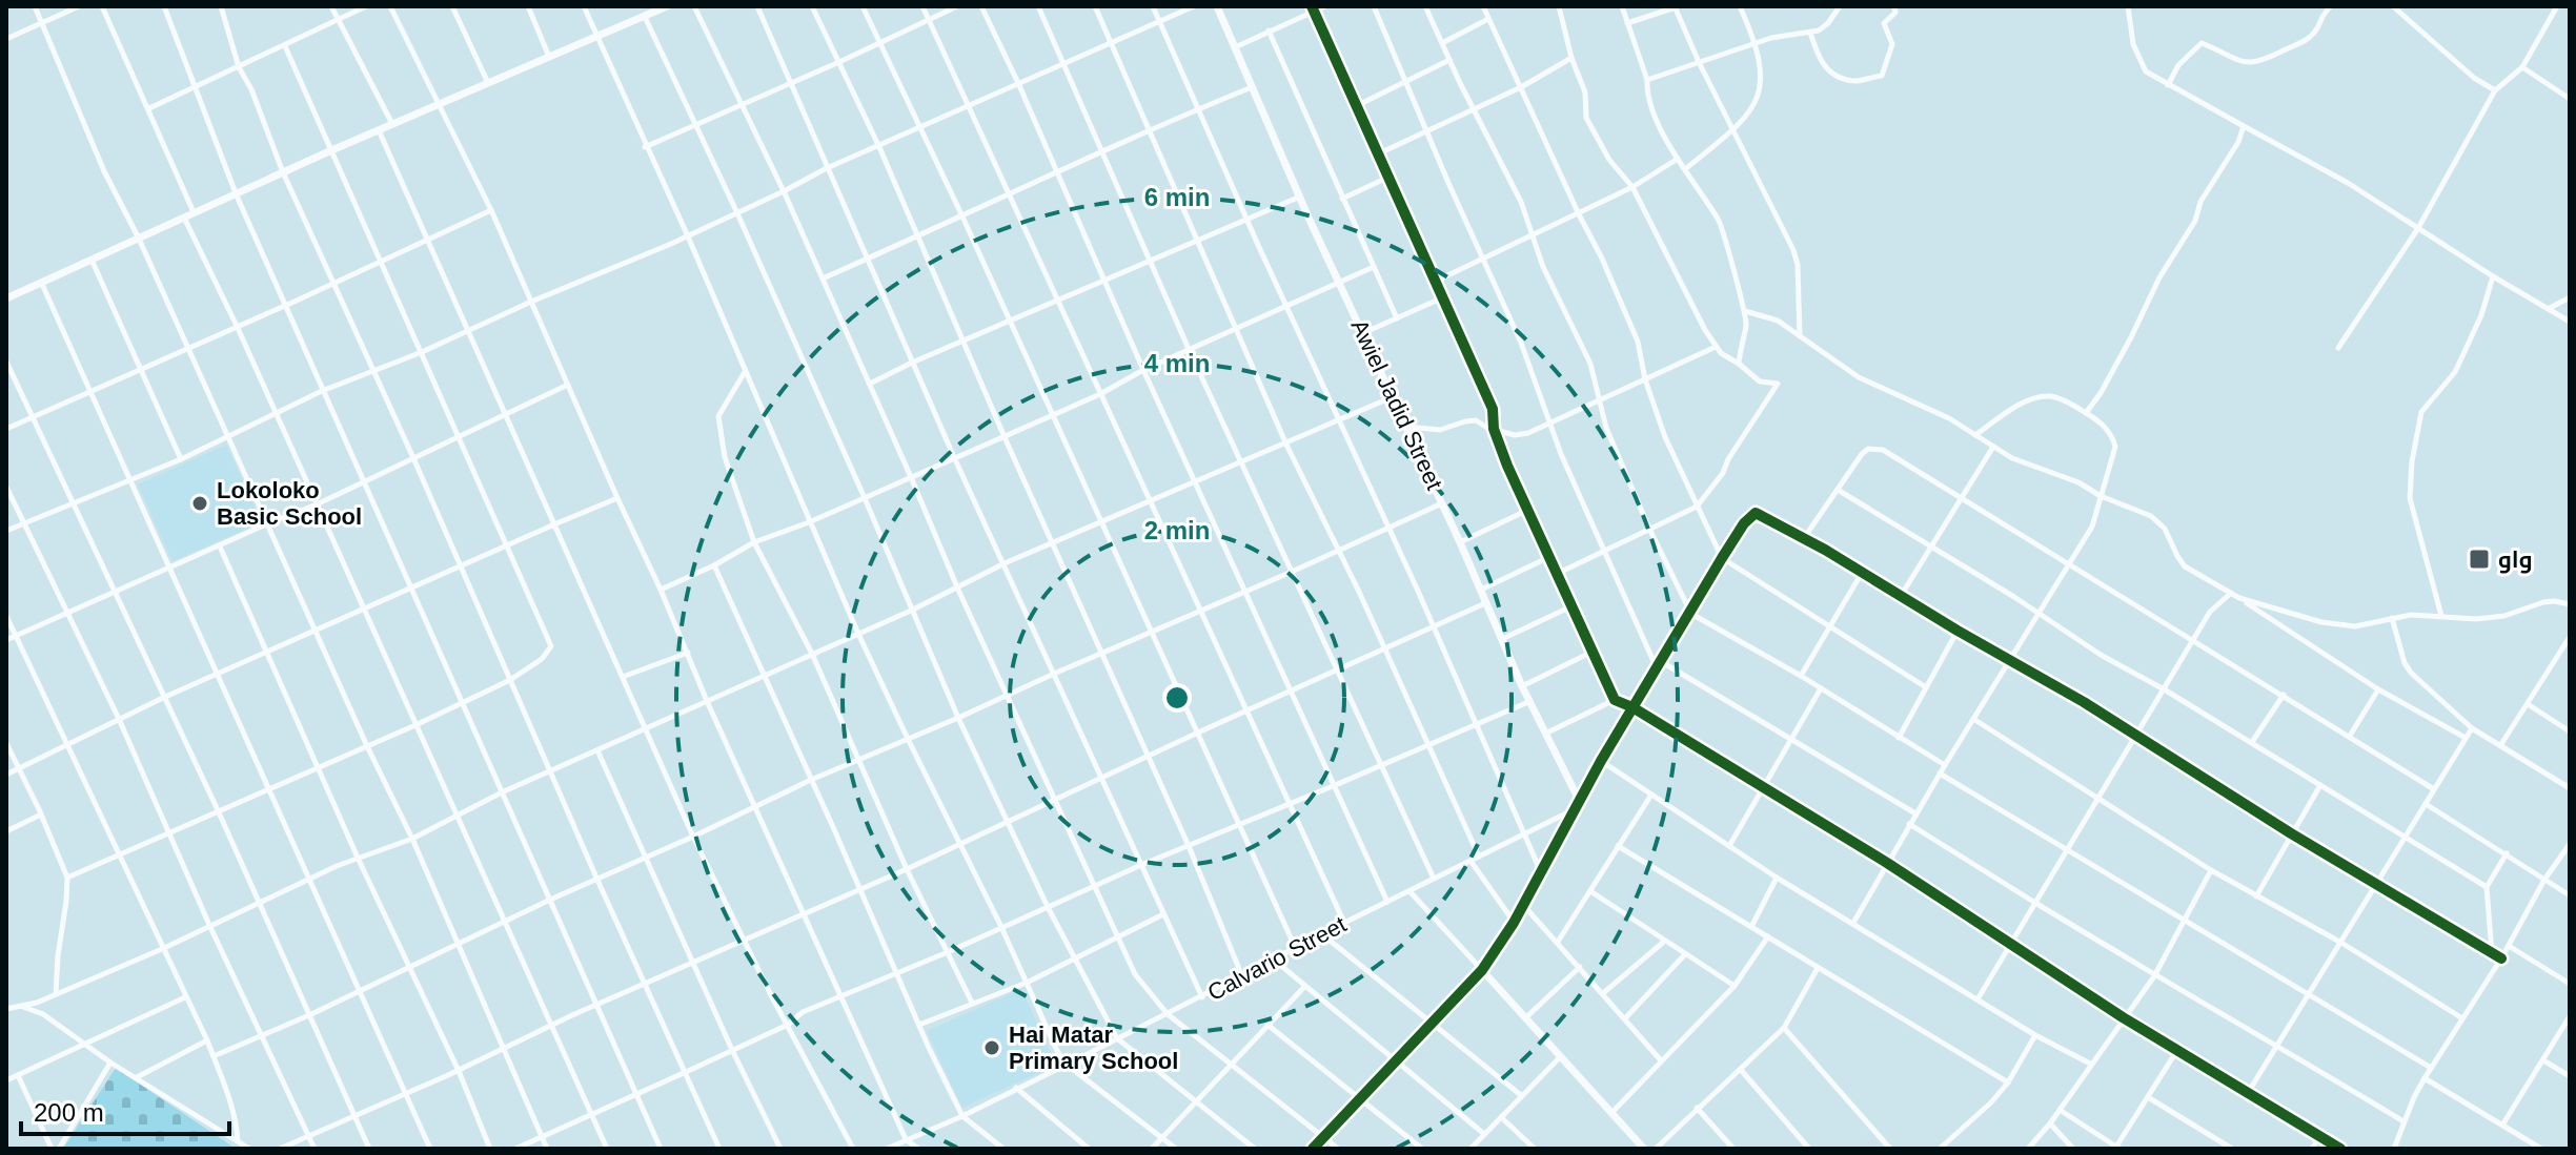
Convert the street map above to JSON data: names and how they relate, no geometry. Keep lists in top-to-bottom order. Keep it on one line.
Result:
{"streets":{"street":["Awiel Jadid Street","Calvario Street"]},"crossings":[["Awiel Jadid Street","Calvario Street"]],"places":{"other":["Lokoloko Basic School","Hai Matar Primary School"],"transit":["واو"]},"scale_bar":"200 m","rings":["6 min","4 min","2 min"]}
